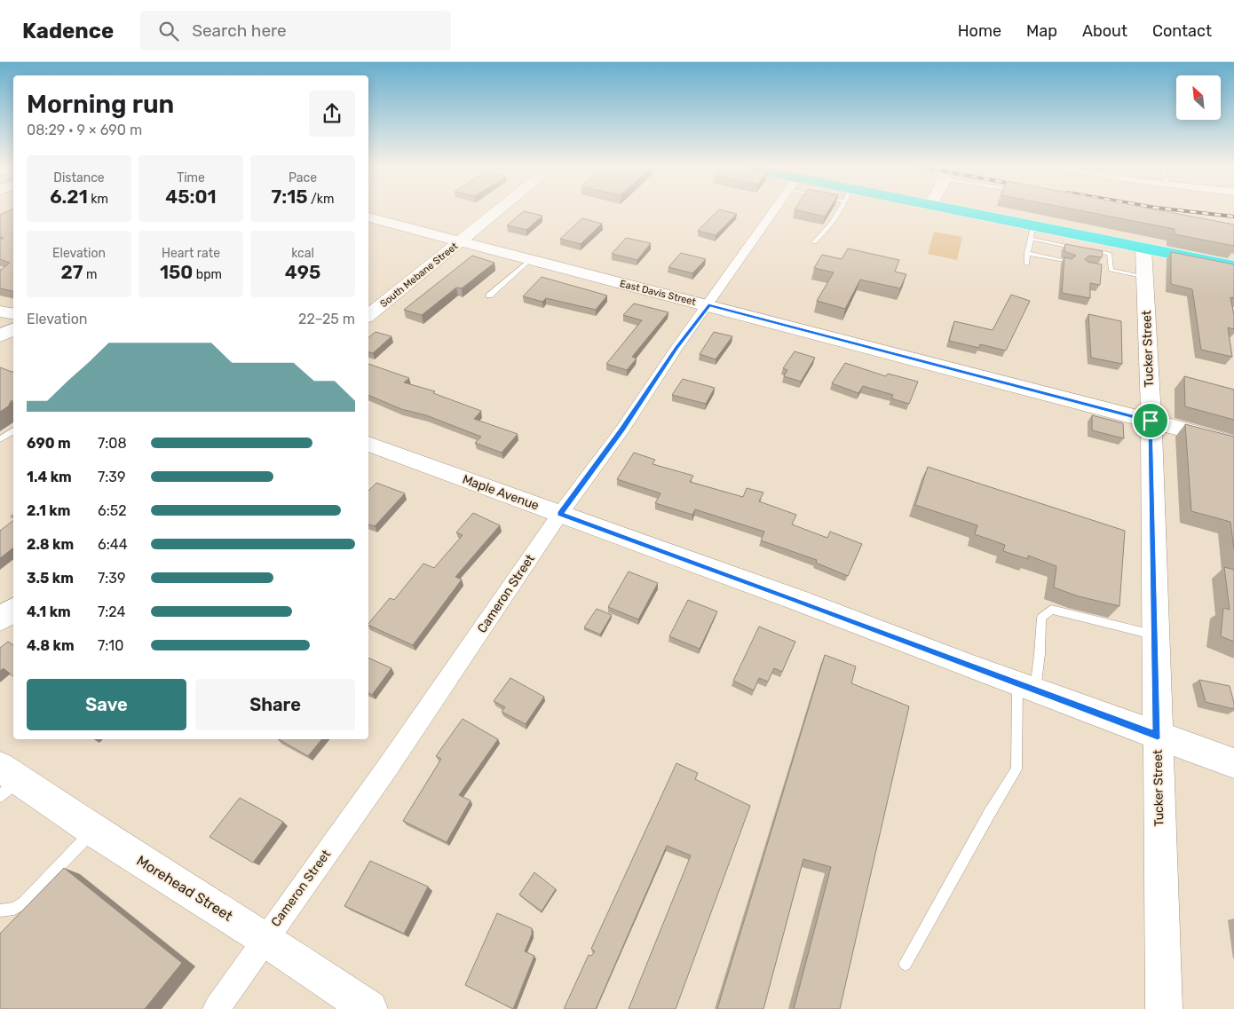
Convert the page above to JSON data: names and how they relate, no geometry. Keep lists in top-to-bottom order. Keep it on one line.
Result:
{"streets":{"street":["South Mebane Street","East Davis Street","Tucker Street","Maple Avenue","Cameron Street","Morehead Street"]},"crossings":[["South Mebane Street","East Davis Street"],["East Davis Street","Tucker Street"],["East Davis Street","Cameron Street"],["Tucker Street","Maple Avenue"],["Maple Avenue","Cameron Street"],["Cameron Street","Morehead Street"]],"north":"top left","page":{"header":"Kadence","search":"Search here","nav":["Home","Map","About","Contact"],"heading":["Morning run","08:29 · 9 × 690 m"],"stats":[["Distance","6.21 km"],["Time","45:01"],["Pace","7:15 /km"],["Elevation","27 m"],["Heart rate","150 bpm"],["kcal","495"]],"chart":["Elevation","22–25 m"],"list":[{"name":"690 m","note":"7:08"},{"name":"1.4 km","note":"7:39"},{"name":"2.1 km","note":"6:52"},{"name":"2.8 km","note":"6:44"},{"name":"3.5 km","note":"7:39"},{"name":"4.1 km","note":"7:24"},{"name":"4.8 km","note":"7:10"}],"buttons":["Save","Share"]}}
